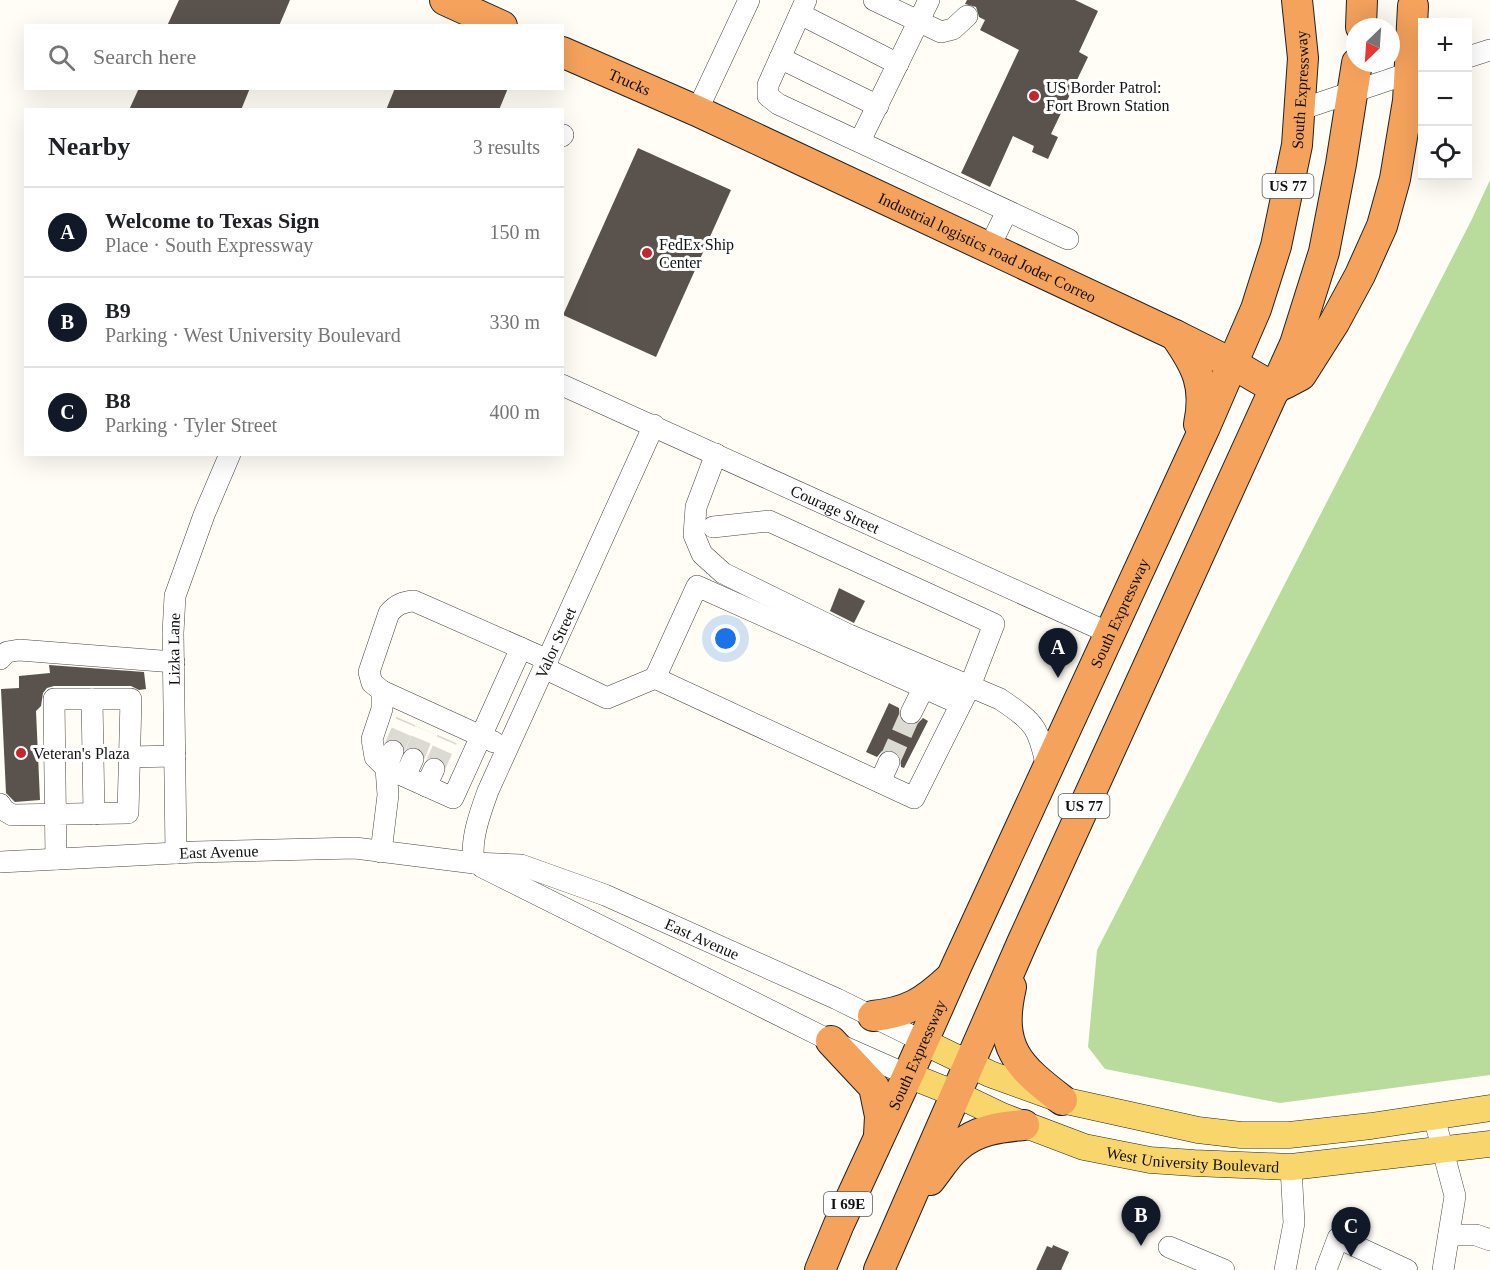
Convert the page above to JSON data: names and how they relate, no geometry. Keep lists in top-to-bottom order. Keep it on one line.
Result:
{"streets":{"highway":["Trucks","South Expressway","US 77","Industrial logistics road Joder Correo","I 69E"],"main road":["West University Boulevard"],"street":["Courage Street","Valor Street","Lizka Lane","East Avenue"]},"crossings":[["Trucks","Industrial logistics road Joder Correo"],["South Expressway","Industrial logistics road Joder Correo"],["South Expressway","Courage Street"],["South Expressway","East Avenue"],["South Expressway","West University Boulevard"],["US 77","Industrial logistics road Joder Correo"],["US 77","West University Boulevard"],["Courage Street","Valor Street"],["Valor Street","East Avenue"],["Lizka Lane","East Avenue"],["East Avenue","West University Boulevard"]],"places":["US Border Patrol: Fort Brown Station","FedEx Ship Center","Veteran's Plaza"],"north":"bottom left","page":{"map_buttons":["+","−"],"search":"Search here","heading":["Nearby","3 results"],"list":[{"mark":"A","name":"Welcome to Texas Sign","note":"Place · South Expressway","value":"150 m"},{"mark":"B","name":"B9","note":"Parking · West University Boulevard","value":"330 m"},{"mark":"C","name":"B8","note":"Parking · Tyler Street","value":"400 m"}],"pins":["A","B","C"]}}
